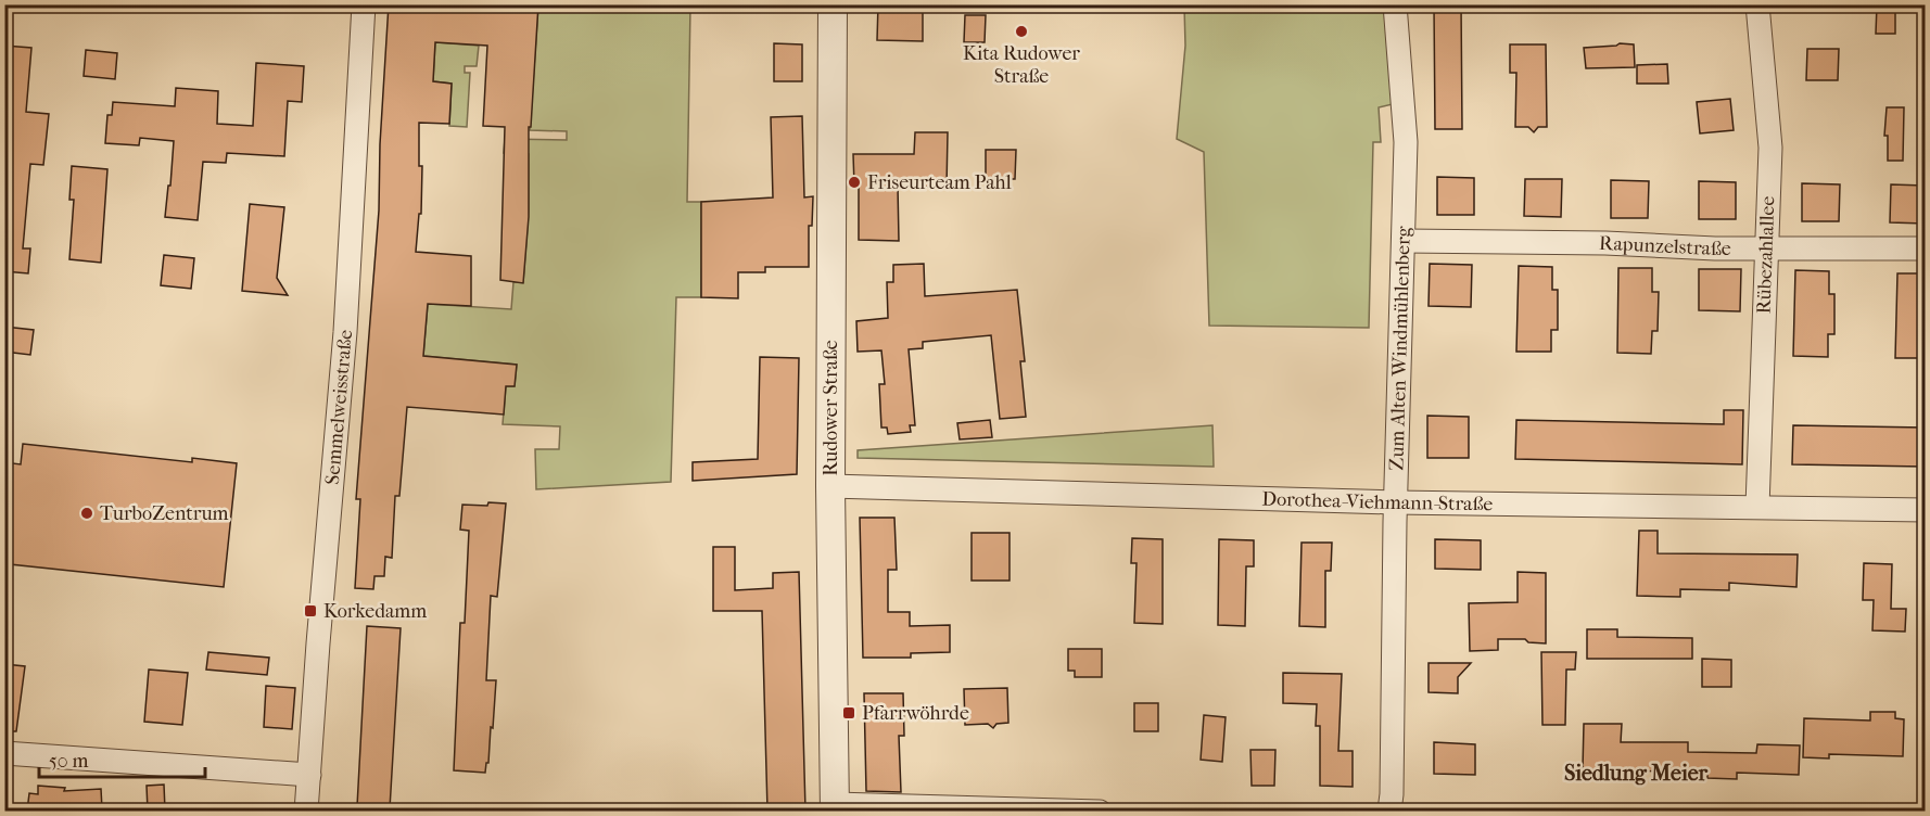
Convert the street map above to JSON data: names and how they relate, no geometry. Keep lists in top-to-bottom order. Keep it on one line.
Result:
{"streets":{"street":["Rapunzelstraße","Rübezahlallee","Zum Alten Windmühlenberg","Semmelweisstraße","Rudower Straße","Dorothea-Viehmann-Straße"]},"crossings":[["Rapunzelstraße","Rübezahlallee"],["Rapunzelstraße","Zum Alten Windmühlenberg"],["Rübezahlallee","Dorothea-Viehmann-Straße"],["Zum Alten Windmühlenberg","Dorothea-Viehmann-Straße"],["Rudower Straße","Dorothea-Viehmann-Straße"]],"districts":["Siedlung Meier"],"places":{"other":["Kita Rudower Straße","Friseurteam Pahl","TurboZentrum"],"transit":["Korkedamm","Pfarrwöhrde"]},"scale_bar":"50 m"}
